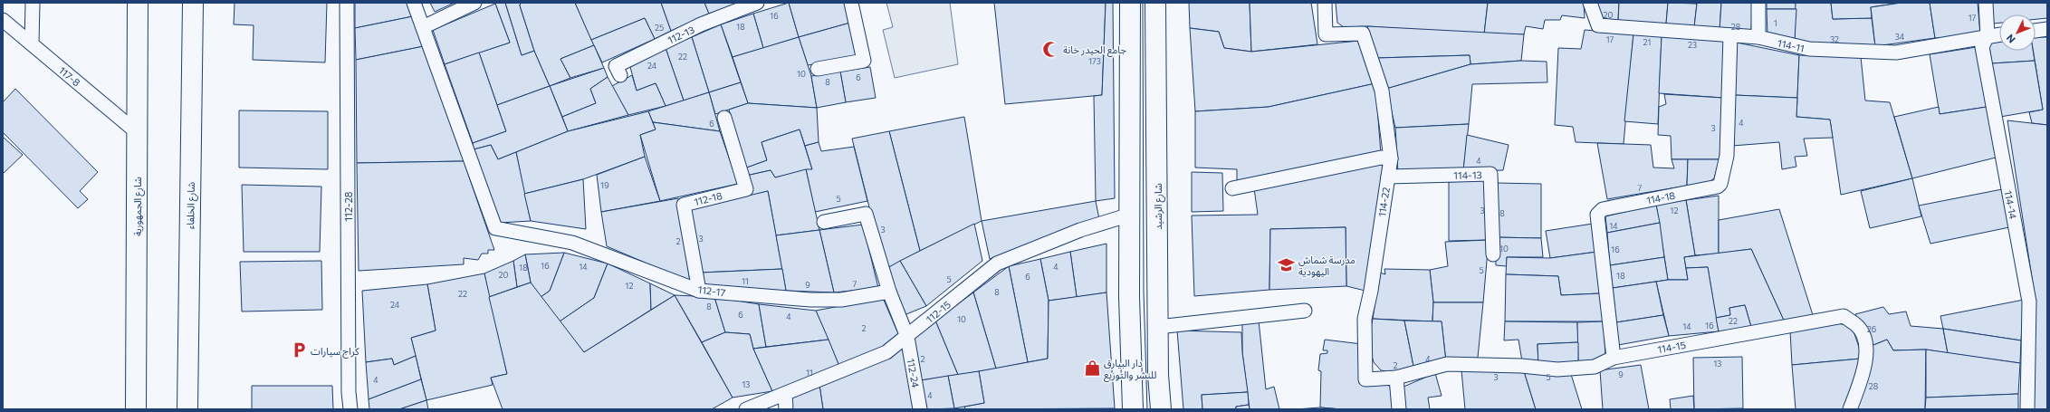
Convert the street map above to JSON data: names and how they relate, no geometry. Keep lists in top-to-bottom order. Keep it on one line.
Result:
{"streets":{"street":["شارع الخلفاء","شارع الجمهورية","شارع الرشيد"],"lane":["112-13","114-11","117-8","114-13","114-18","112-18","114-22","114-14","112-28","112-17","112-15","114-15","112-24"]},"crossings":[["114-11","114-18"],["114-11","114-14"],["117-8","شارع الجمهورية"],["114-13","114-22"],["114-18","114-15"],["112-18","112-17"],["114-22","114-15"],["112-15","112-24"]],"places":{"mosque":["جامع الحيدر خانة"],"school or university":["مدرسة شماش اليهودية"],"parking":["كراج سيارات"],"shop":["دار البيارق للنشر والتوزيع"]},"house_numbers":["20","16","17","1","18","28","25","34","17","32","21","23","22","173","24","10","6","8","4","6","3","4","19","7","5","3","12","8","14","3","3","2","10","16","16","14","4","18","5","20","18","6","5","11","7","9","12","8","22","24","8","6","4","10","22","16","14","2","26","2","4","13","2","11","9","3","5","4","13","28","4"],"north":"bottom left"}
